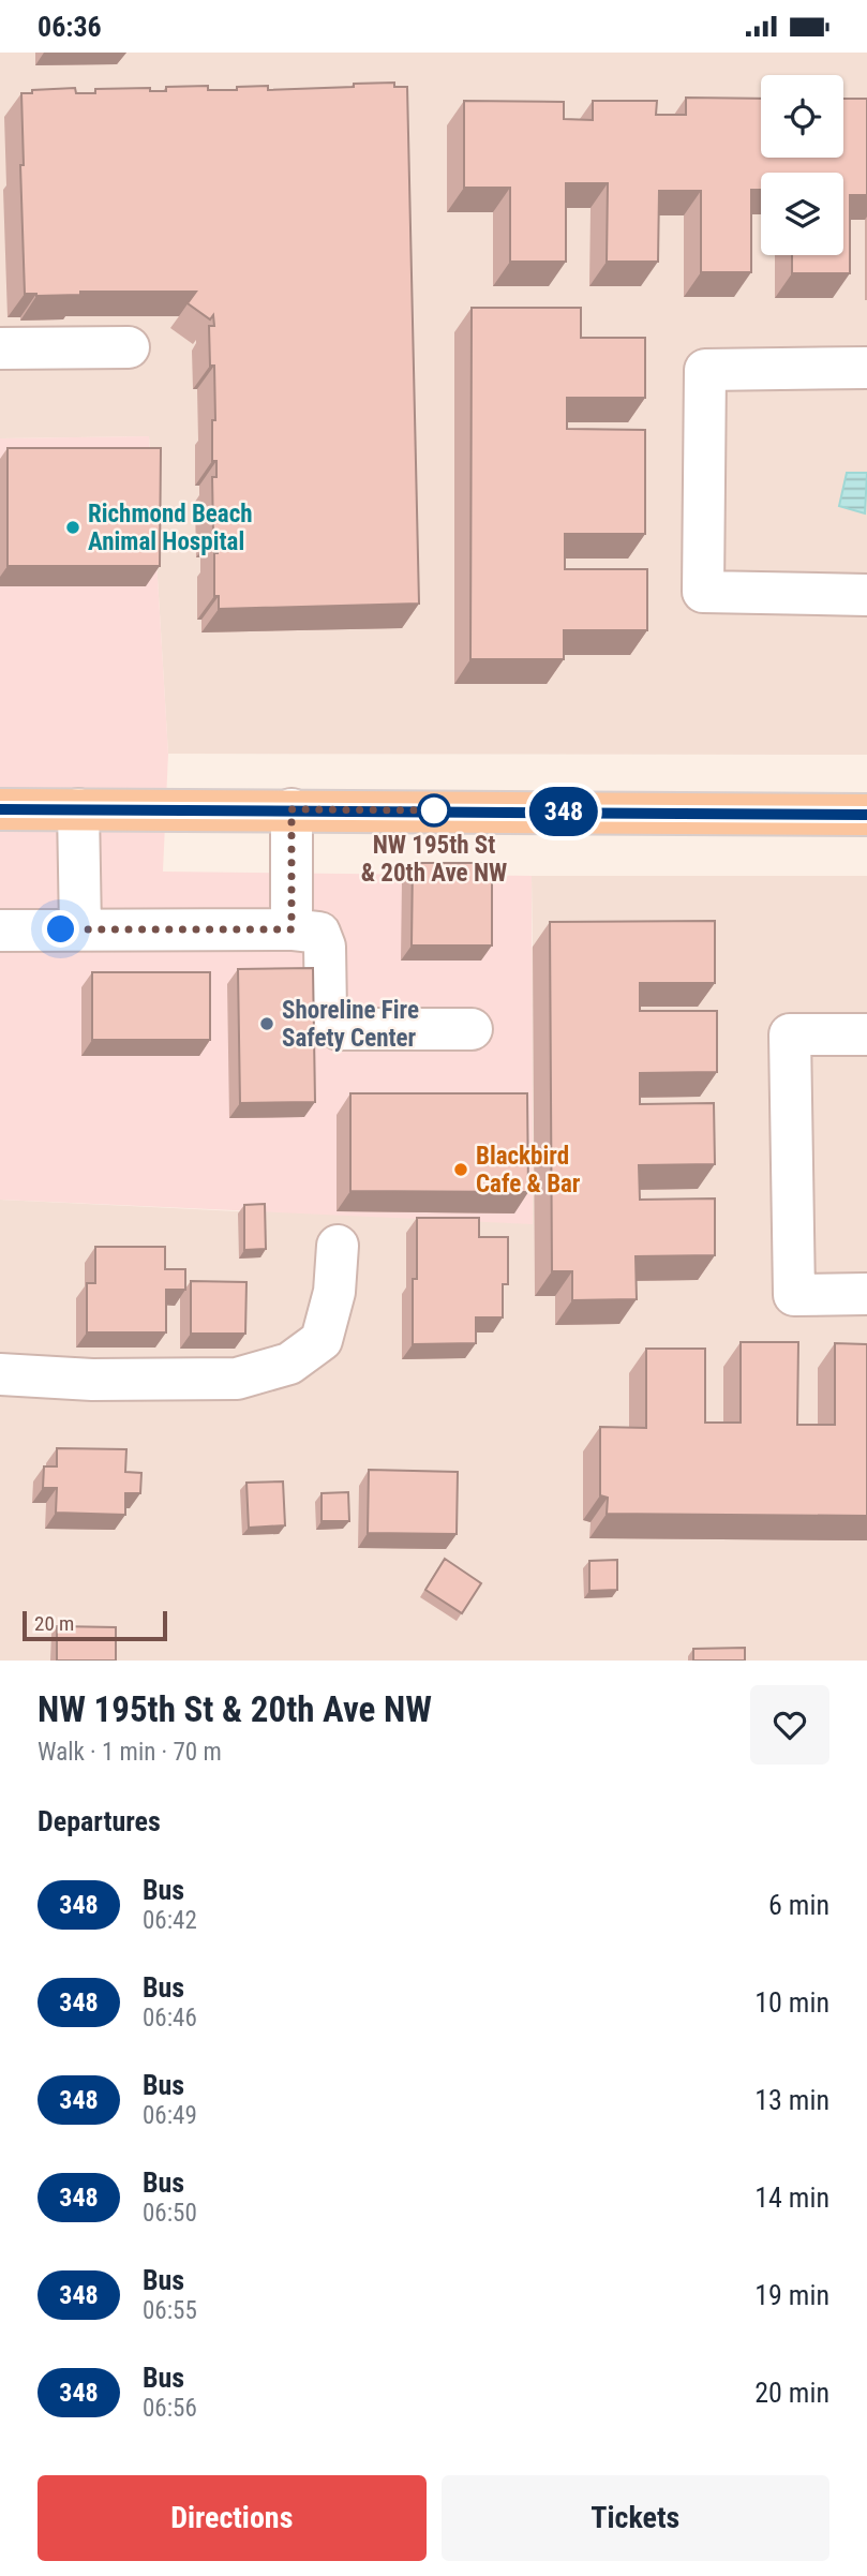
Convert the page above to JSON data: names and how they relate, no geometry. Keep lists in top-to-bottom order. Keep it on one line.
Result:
{"places":["Richmond Beach Animal Hospital","NW 195th St & 20th Ave NW","Shoreline Fire Safety Center","Blackbird Cafe & Bar"],"lines":["bus line 348"],"scale_bar":"20 m","page":{"status":"06:36","on_map":"348","scale":"20 m","heading":[["NW 195th St & 20th Ave NW","Walk · 1 min · 70 m"],"Departures"],"list":[{"mark":"348","name":"Bus","note":"06:42","value":"6 min"},{"mark":"348","name":"Bus","note":"06:46","value":"10 min"},{"mark":"348","name":"Bus","note":"06:49","value":"13 min"},{"mark":"348","name":"Bus","note":"06:50","value":"14 min"},{"mark":"348","name":"Bus","note":"06:55","value":"19 min"},{"mark":"348","name":"Bus","note":"06:56","value":"20 min"}],"buttons":["Directions","Tickets"]}}
